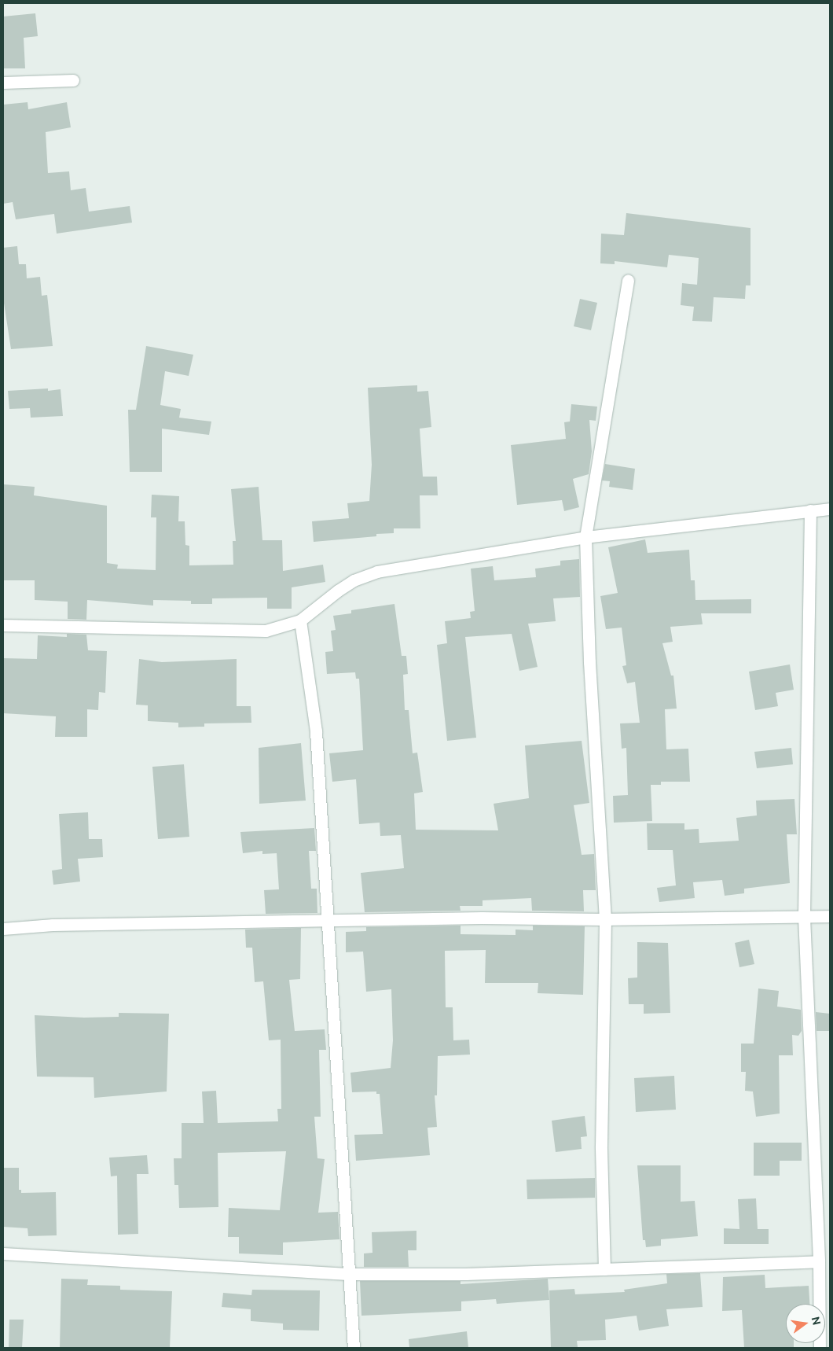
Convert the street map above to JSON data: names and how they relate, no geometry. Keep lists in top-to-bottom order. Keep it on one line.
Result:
{"north":"right"}
